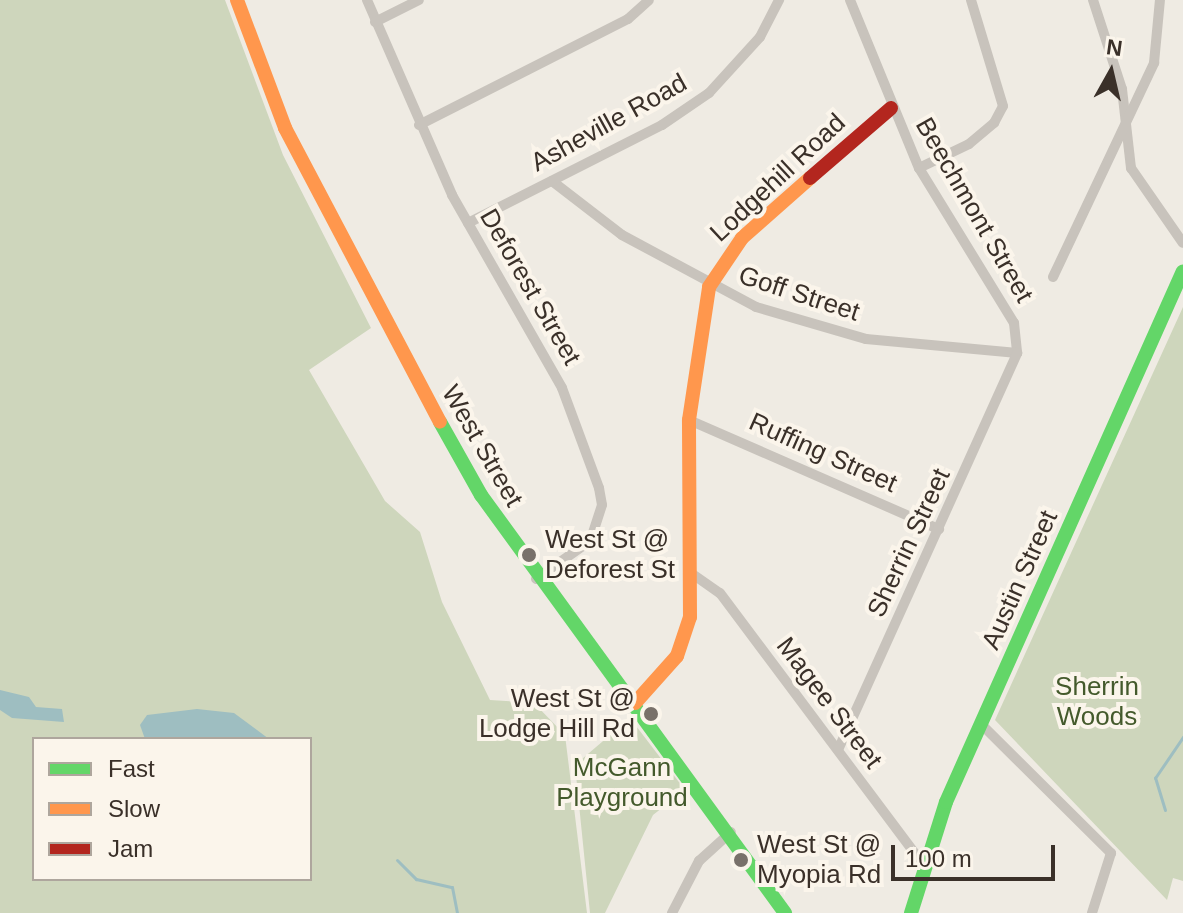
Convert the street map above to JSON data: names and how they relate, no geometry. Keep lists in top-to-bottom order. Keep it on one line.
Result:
{"streets":{"street":["Asheville Road","Lodgehill Road","Beechmont Street","Deforest Street","Goff Street","West Street","Ruffing Street","Sherrin Street","Austin Street","Magee Street"]},"crossings":[["Asheville Road","Deforest Street"],["Asheville Road","Goff Street"],["Lodgehill Road","Beechmont Street"],["Lodgehill Road","Goff Street"],["Lodgehill Road","West Street"],["Lodgehill Road","Ruffing Street"],["Lodgehill Road","Magee Street"],["Beechmont Street","Goff Street"],["Beechmont Street","Sherrin Street"],["Deforest Street","West Street"],["Goff Street","Sherrin Street"],["Ruffing Street","Sherrin Street"],["Sherrin Street","Magee Street"],["Austin Street","Magee Street"]],"parks":["Sherrin Woods","McGann Playground"],"places":["West St @ Deforest St","West St @ Lodge Hill Rd","West St @ Myopia Rd"],"legend":["Fast","Slow","Jam"],"scale_bar":"100 m","north":"top"}
